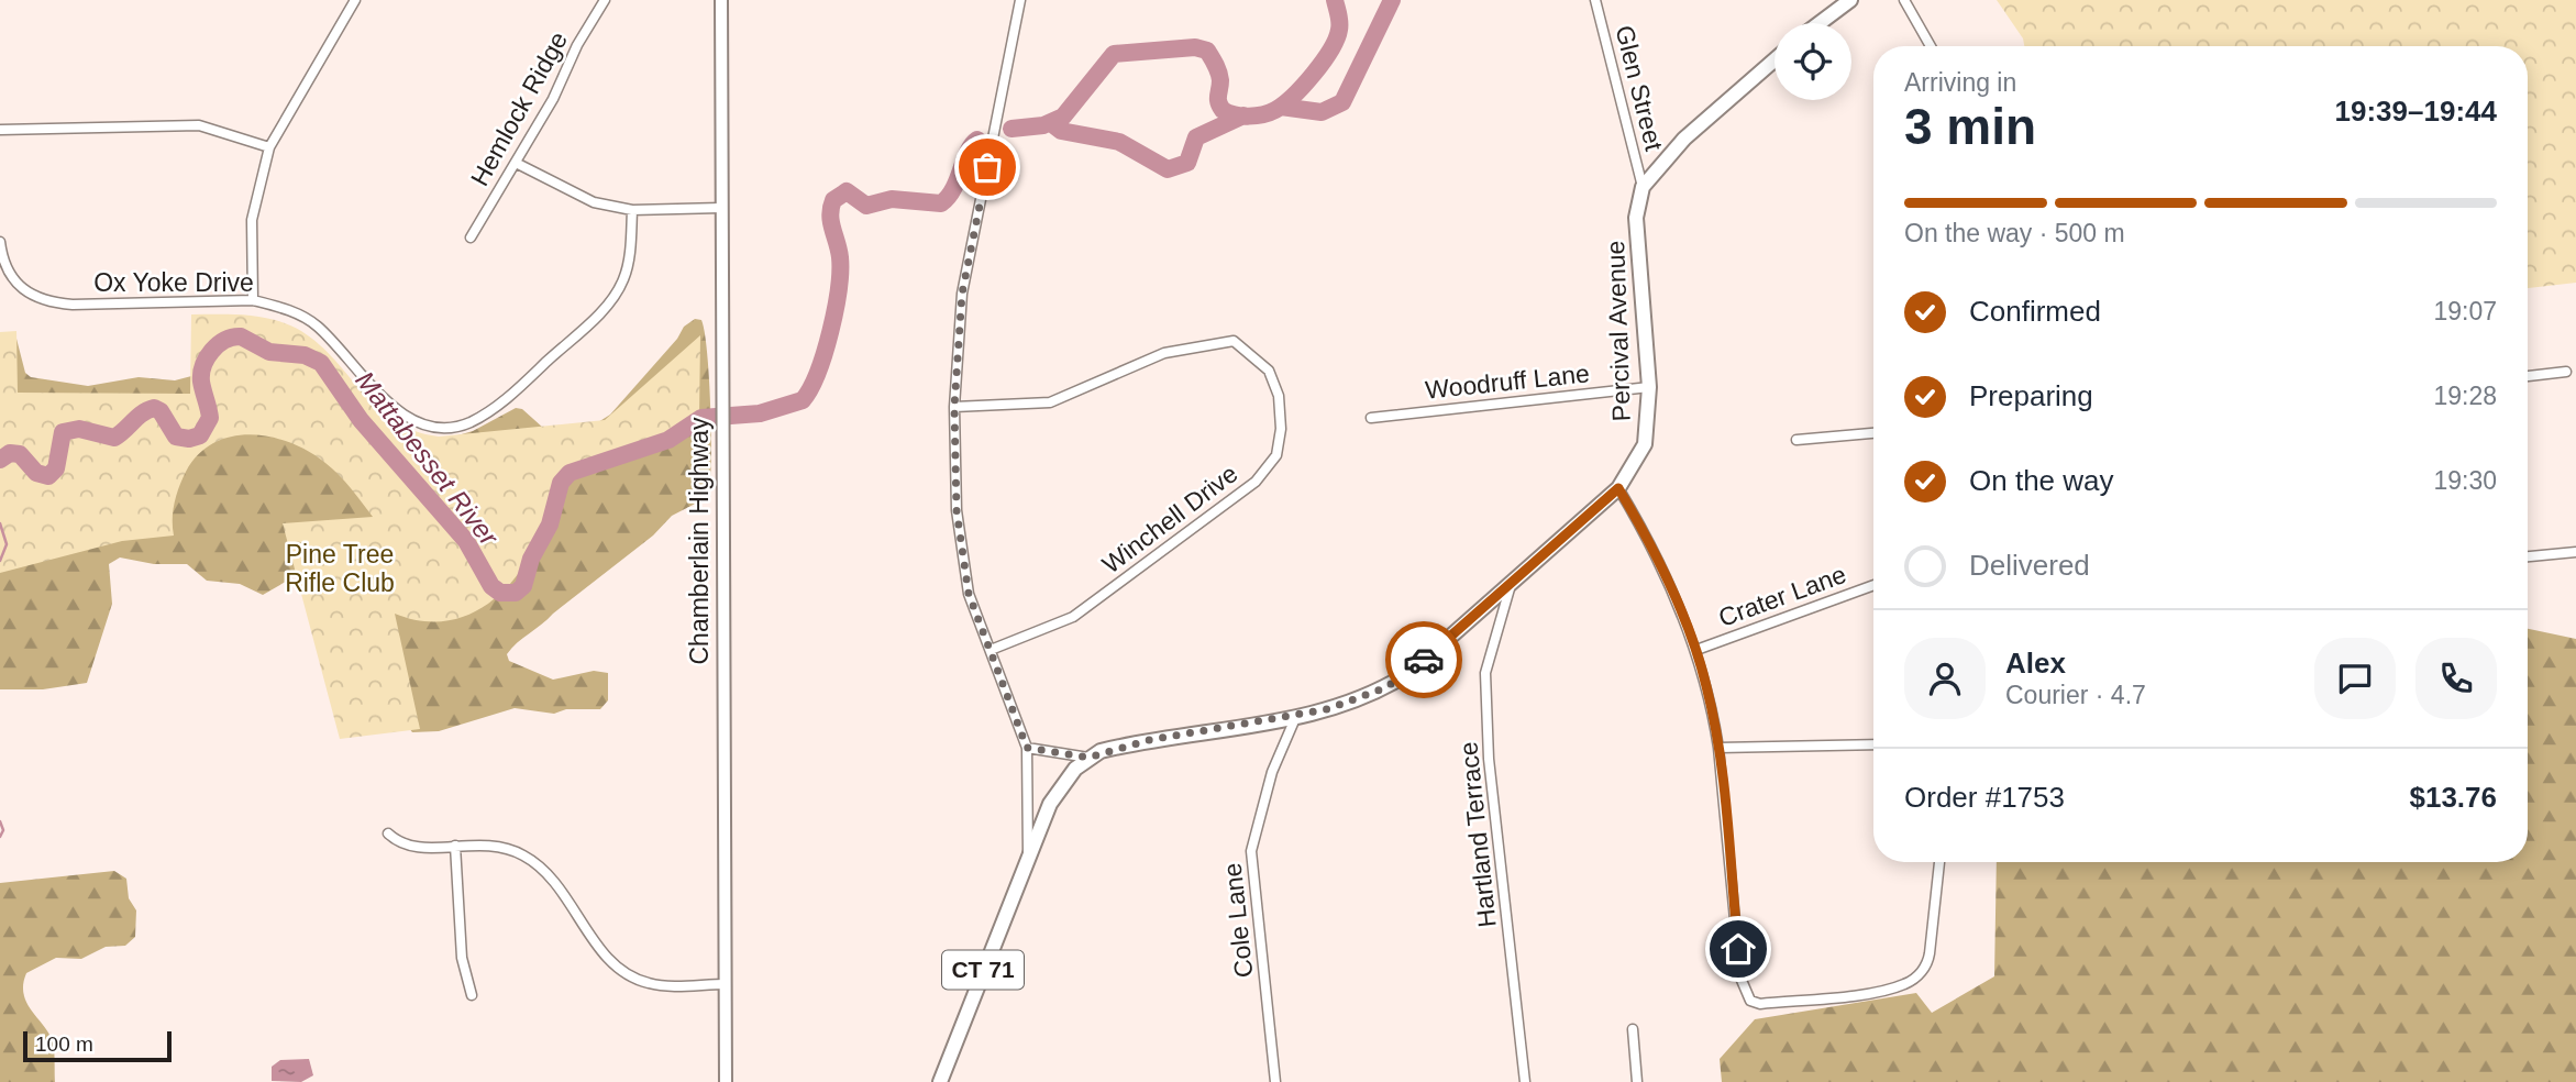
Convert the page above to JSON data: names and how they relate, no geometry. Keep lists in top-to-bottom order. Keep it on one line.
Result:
{"streets":{"main road":["Percival Avenue","Chamberlain Highway","CT 71"],"street":["Glen Street","Hemlock Ridge","Ox Yoke Drive","Woodruff Lane","Winchell Drive","Crater Lane","Hartland Terrace","Cole Lane"]},"crossings":[["Glen Street","Percival Avenue"],["Percival Avenue","Woodruff Lane"],["Percival Avenue","Hartland Terrace"],["Percival Avenue","Cole Lane"],["Percival Avenue","CT 71"]],"water":["Mattabesset River"],"parks":["Pine Tree Rifle Club"],"scale_bar":"100 m","page":{"heading":["3 min","Arriving in","19:39–19:44"],"panel":["Alex","Courier · 4.7","Order #1753","$13.76"],"bar":"On the way · 500 m","list":[["Confirmed","19:07"],["Preparing","19:28"],["On the way","19:30"],"Delivered"],"scale":"100 m"}}
